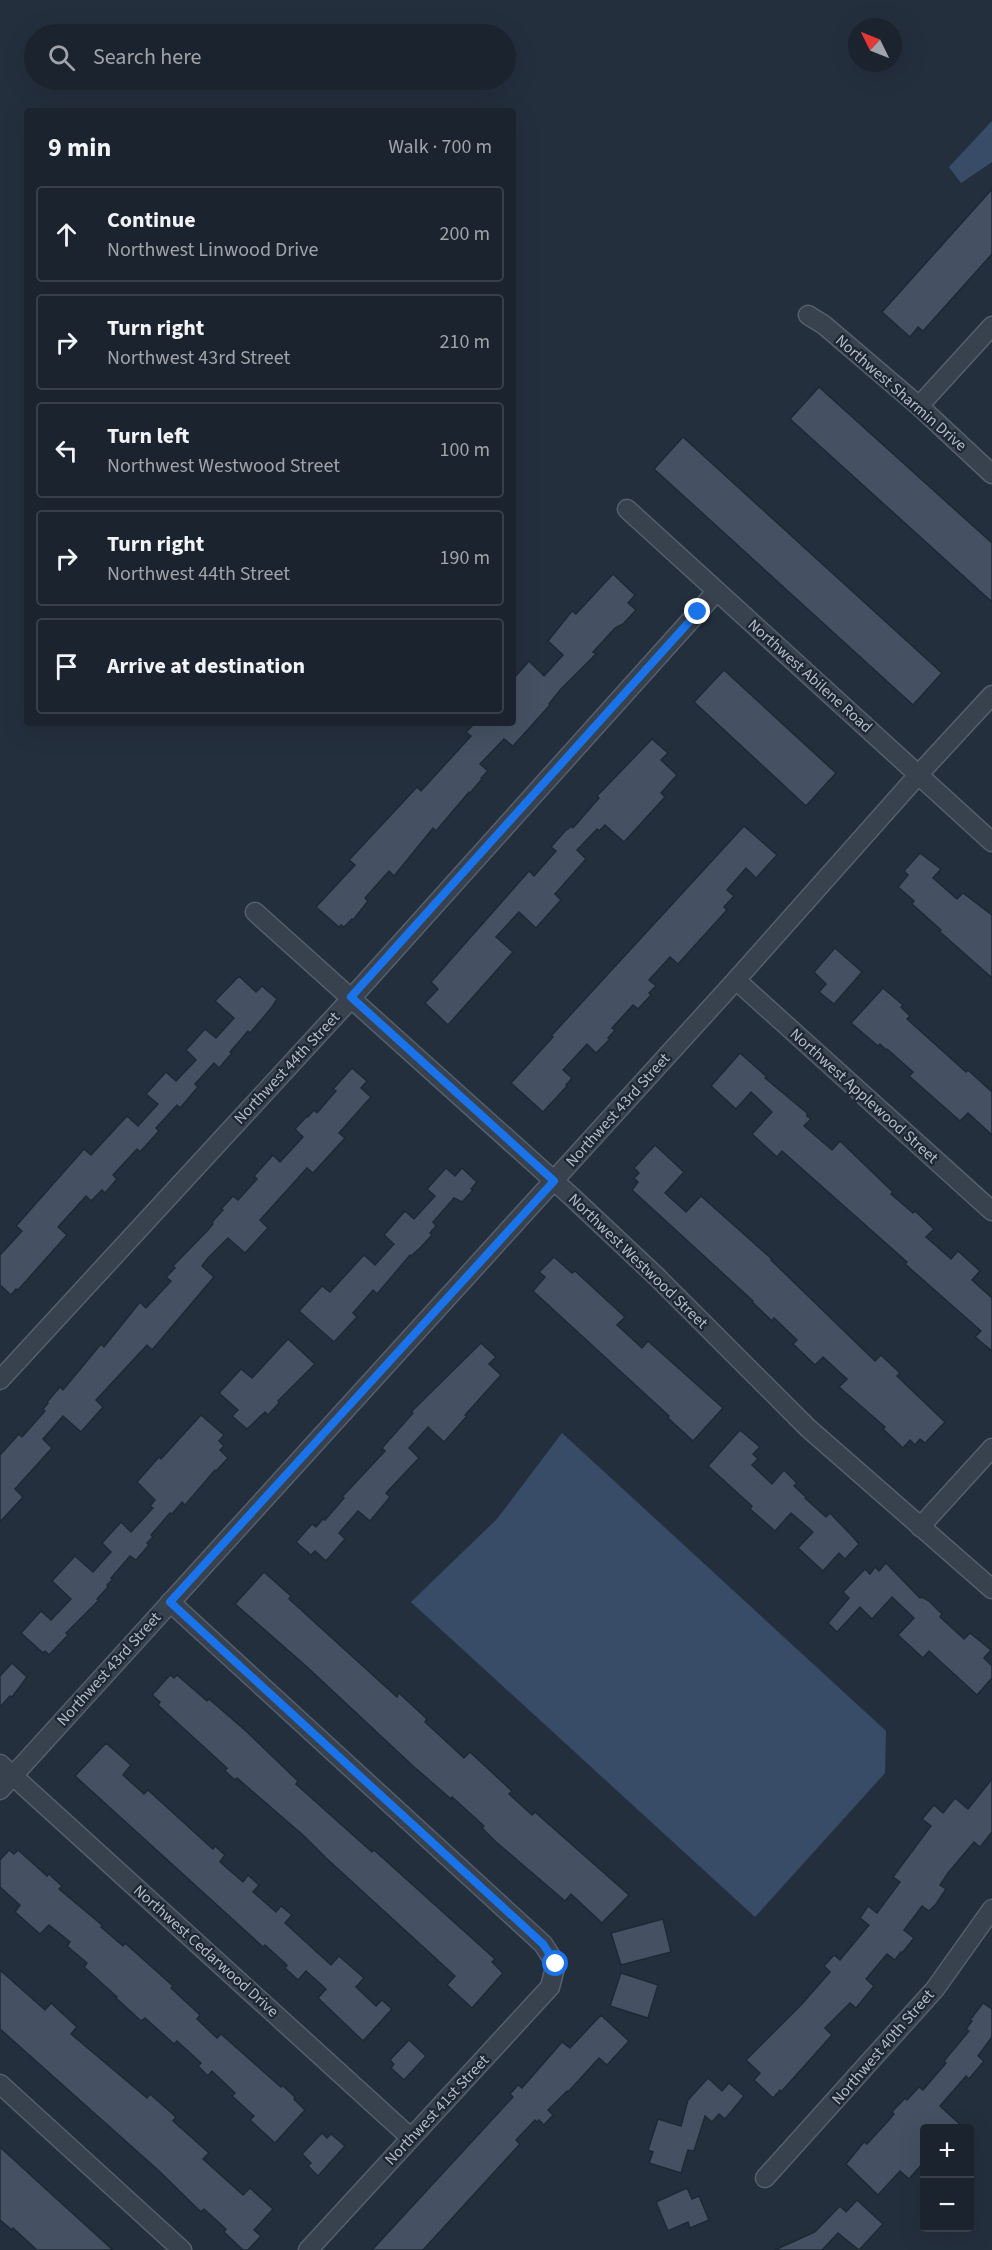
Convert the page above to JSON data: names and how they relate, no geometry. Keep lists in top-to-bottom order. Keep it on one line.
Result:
{"streets":{"street":["Northwest Sharmin Drive","Northwest Abilene Road","Northwest 44th Street","Northwest Applewood Street","Northwest 43rd Street","Northwest Westwood Street","Northwest Cedarwood Drive","Northwest 40th Street","Northwest 41st Street"]},"crossings":[["Northwest Abilene Road","Northwest 44th Street"],["Northwest Abilene Road","Northwest 43rd Street"],["Northwest 44th Street","Northwest Westwood Street"],["Northwest Applewood Street","Northwest 43rd Street"],["Northwest 43rd Street","Northwest Westwood Street"],["Northwest 43rd Street","Northwest Cedarwood Drive"],["Northwest 43rd Street","Northwest 41st Street"],["Northwest Cedarwood Drive","Northwest 41st Street"]],"north":"top left","page":{"search":"Search here","heading":["9 min","Walk · 700 m"],"list":[["Continue","Northwest Linwood Drive","200 m"],["Turn right","Northwest 43rd Street","210 m"],["Turn left","Northwest Westwood Street","100 m"],["Turn right","Northwest 44th Street","190 m"],"Arrive at destination"],"map_buttons":["+","−"]}}
